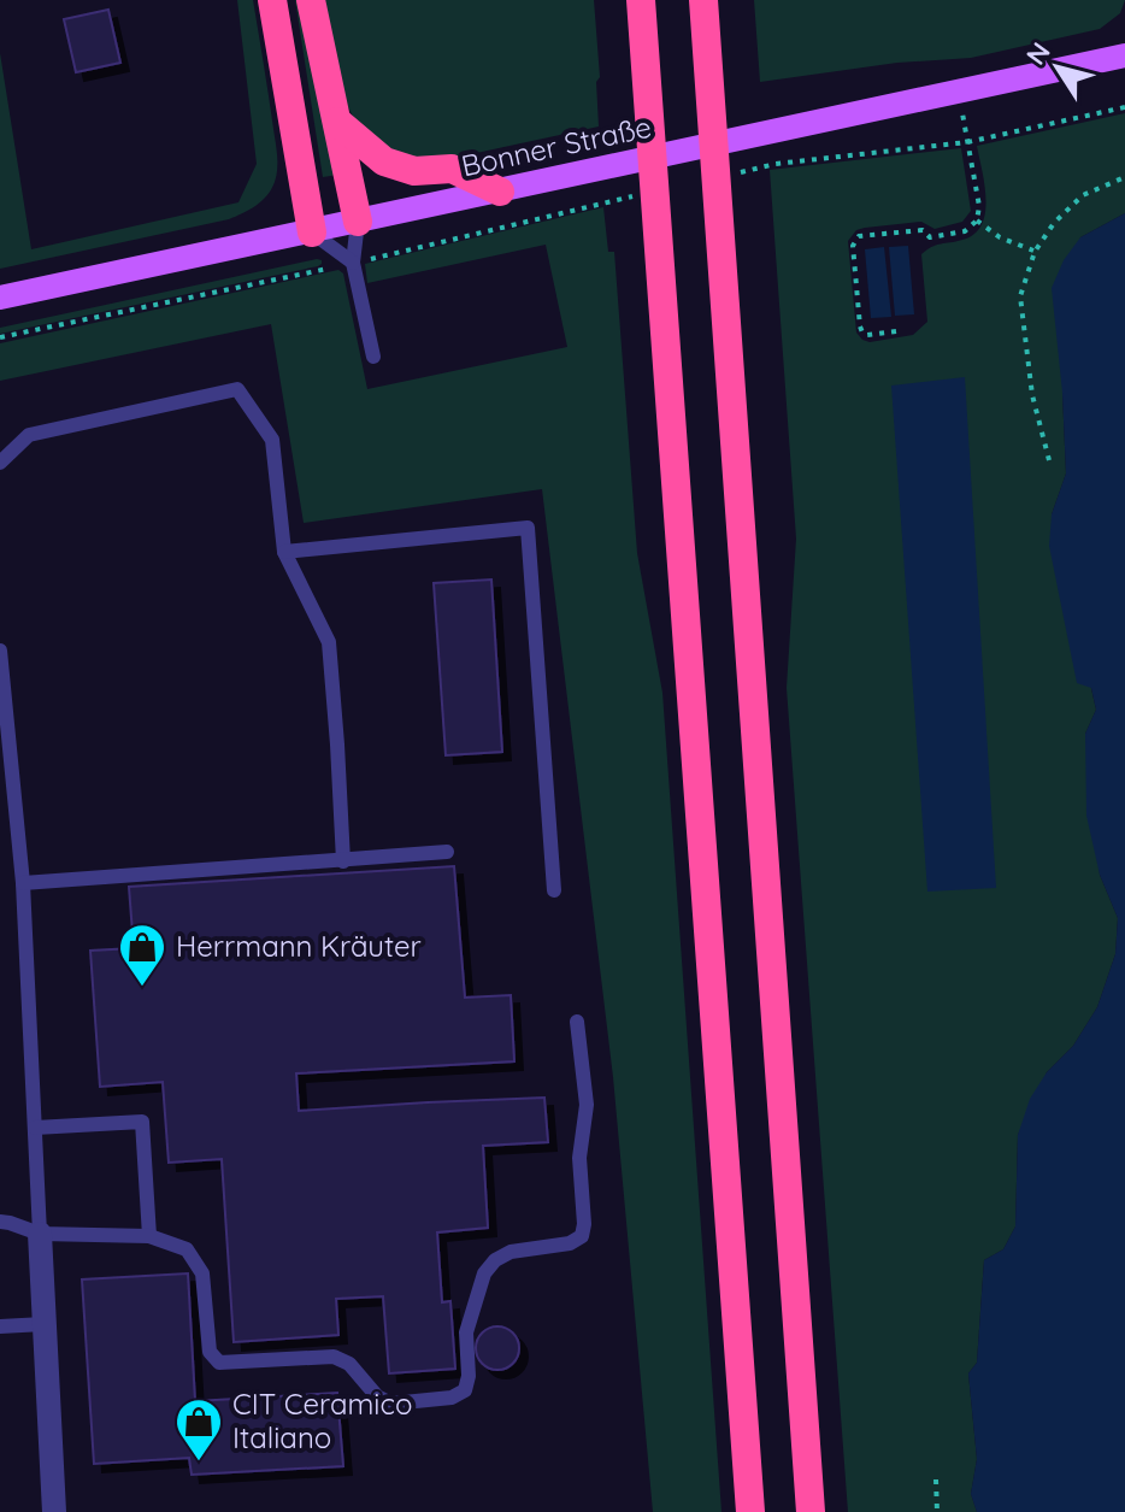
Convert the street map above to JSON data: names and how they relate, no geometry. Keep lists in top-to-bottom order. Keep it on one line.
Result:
{"streets":{"main road":["Bonner Straße"]},"places":{"shop":["Herrmann Kräuter","CIT Ceramico Italiano"]},"north":"top left"}
